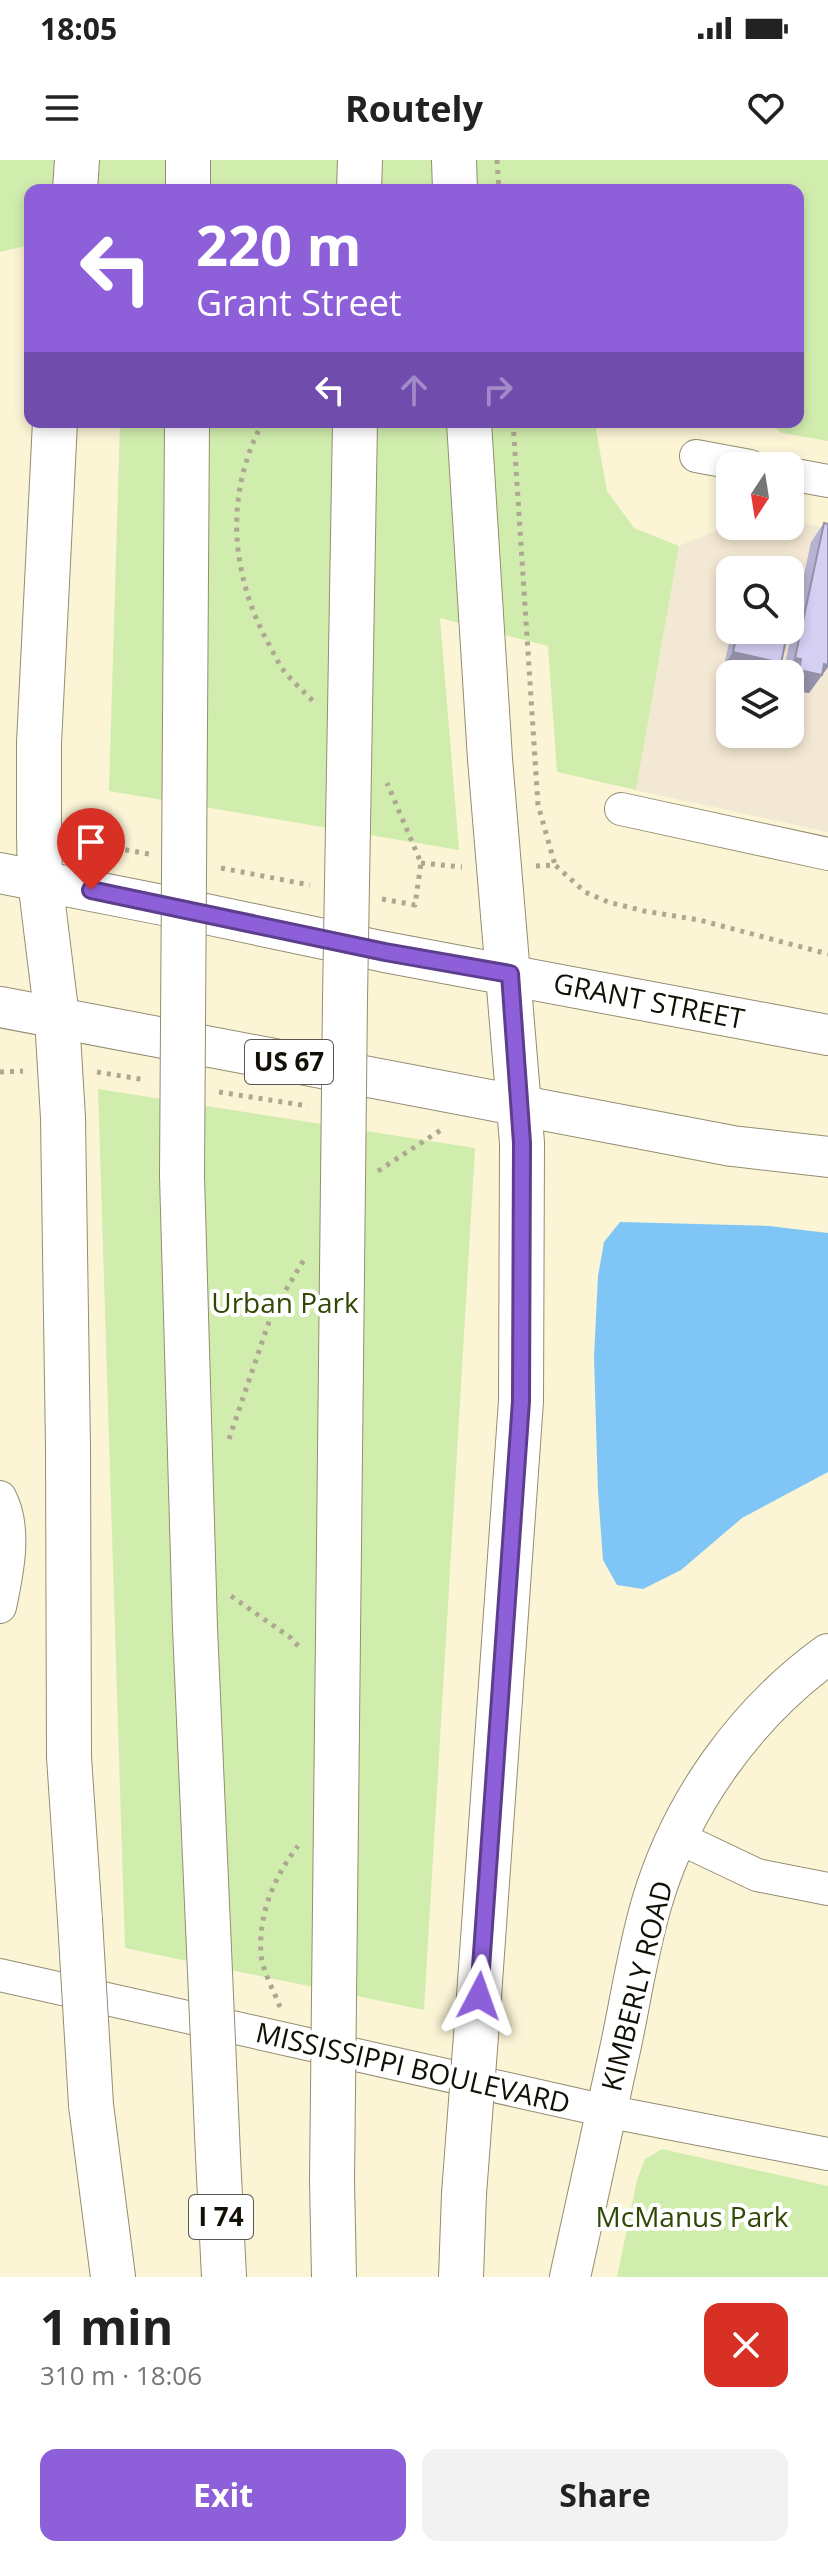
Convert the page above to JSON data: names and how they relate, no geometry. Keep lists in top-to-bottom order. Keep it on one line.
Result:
{"streets":{"highway":["I 74"],"main road":["GRANT STREET","US 67","KIMBERLY ROAD"],"street":["MISSISSIPPI BOULEVARD"]},"crossings":[["KIMBERLY ROAD","MISSISSIPPI BOULEVARD"]],"parks":["Urban Park","McManus Park"],"north":"bottom","page":{"status":"18:05","header":"Routely","turn":["220 m","Grant Street"],"heading":["1 min","310 m · 18:06"],"buttons":["Exit","Share"]}}
